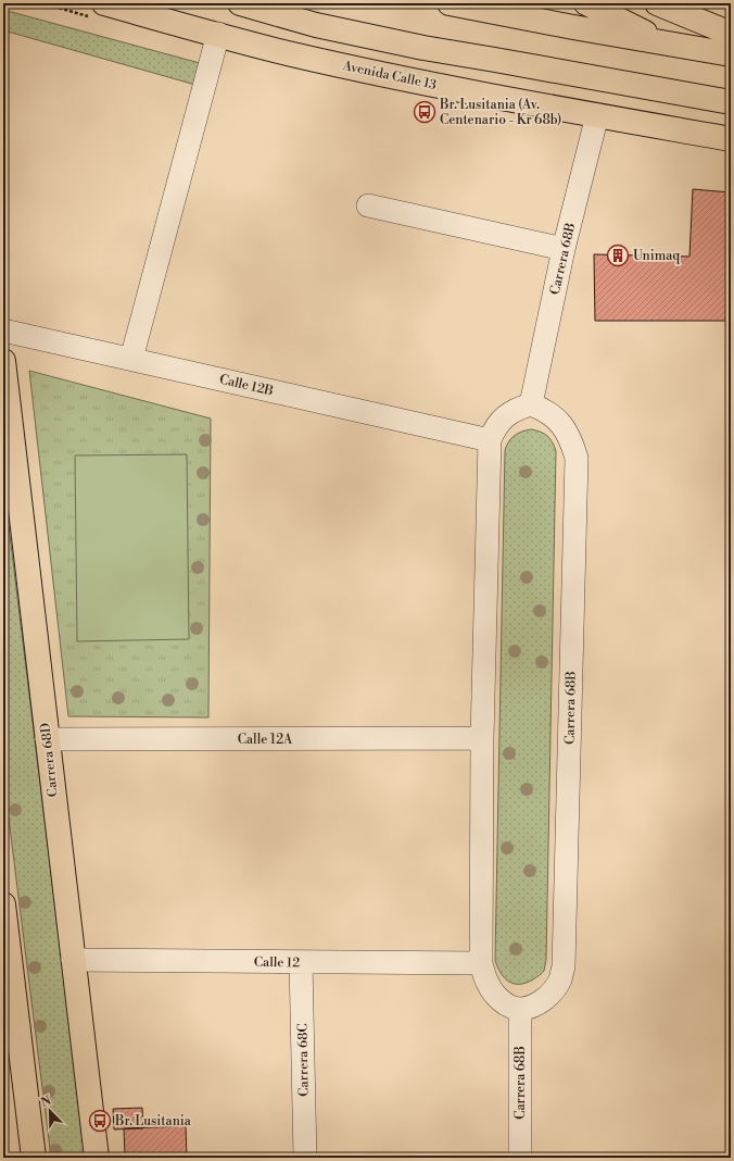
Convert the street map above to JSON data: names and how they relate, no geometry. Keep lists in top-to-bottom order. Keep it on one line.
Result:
{"streets":{"main road":["Avenida Calle 13","Carrera 68D"],"street":["Carrera 68B","Calle 12B","Calle 12A","Calle 12","Carrera 68C"]},"crossings":[["Avenida Calle 13","Carrera 68B"],["Calle 12A","Carrera 68D"],["Carrera 68D","Calle 12"],["Calle 12","Carrera 68C"]],"places":{"bus stop":["Br. Lusitania (Av. Centenario - Kr 68b)","Br. Lusitania"],"building":["Unimaq"]},"north":"top left"}
